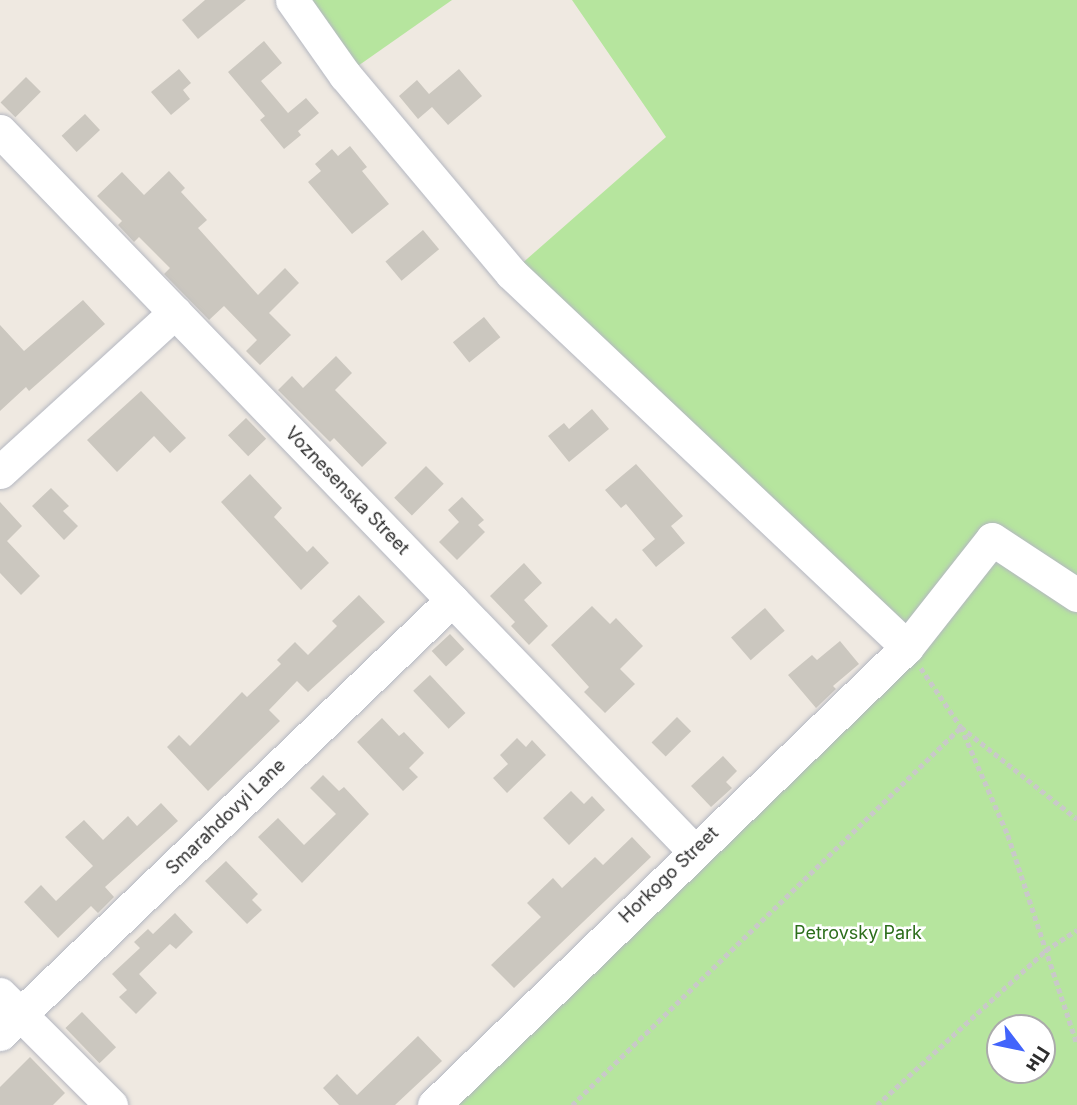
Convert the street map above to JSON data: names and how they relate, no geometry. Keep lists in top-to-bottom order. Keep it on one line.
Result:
{"streets":{"street":["Voznesenska Street","Smarahdovyi Lane","Horkogo Street"]},"crossings":[["Voznesenska Street","Smarahdovyi Lane"],["Voznesenska Street","Horkogo Street"]],"parks":["Petrovsky Park"],"north":"bottom right"}
